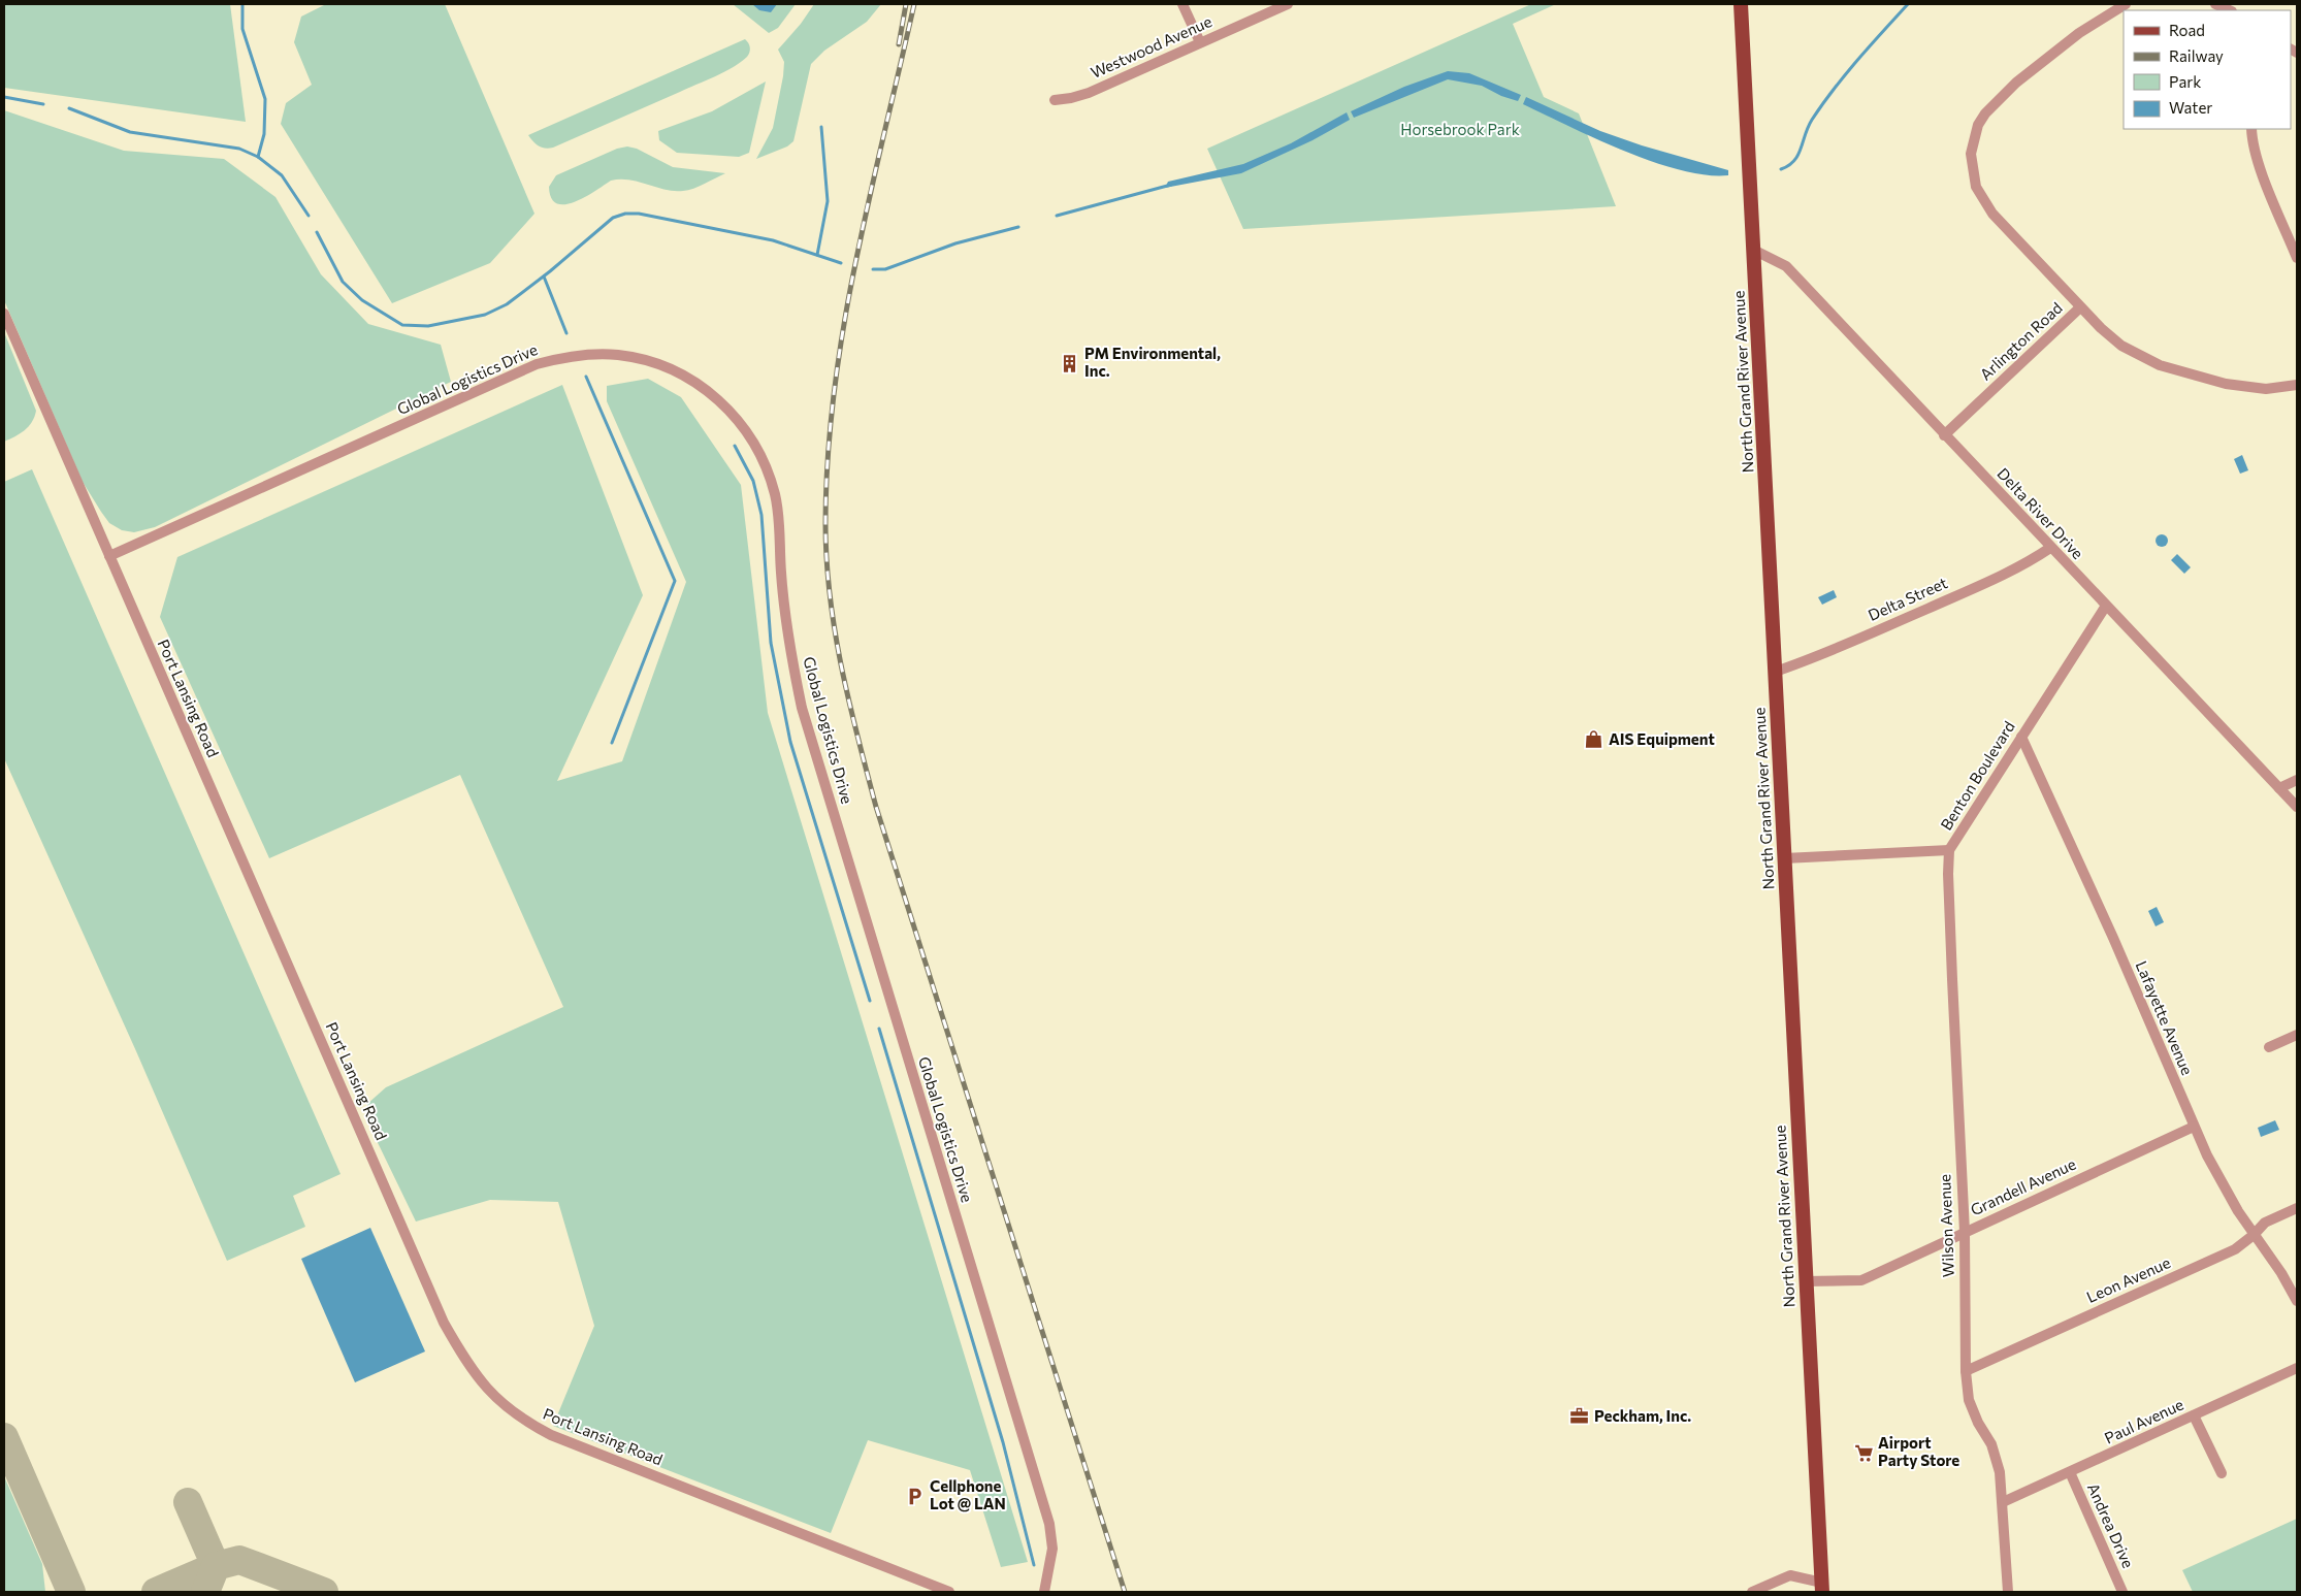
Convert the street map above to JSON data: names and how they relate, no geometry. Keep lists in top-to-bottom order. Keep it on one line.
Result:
{"streets":{"main road":["North Grand River Avenue"],"street":["Westwood Avenue","Arlington Road","Global Logistics Drive","Delta River Drive","Delta Street","Port Lansing Road","Benton Boulevard","Lafayette Avenue","Grandell Avenue","Wilson Avenue","Leon Avenue","Paul Avenue","Andrea Drive"]},"crossings":[["Arlington Road","Delta River Drive"],["Global Logistics Drive","Port Lansing Road"],["North Grand River Avenue","Delta River Drive"],["North Grand River Avenue","Delta Street"],["North Grand River Avenue","Benton Boulevard"],["North Grand River Avenue","Grandell Avenue"],["Delta River Drive","Delta Street"],["Delta River Drive","Benton Boulevard"],["Benton Boulevard","Lafayette Avenue"],["Benton Boulevard","Wilson Avenue"],["Lafayette Avenue","Grandell Avenue"],["Lafayette Avenue","Leon Avenue"],["Grandell Avenue","Wilson Avenue"],["Wilson Avenue","Leon Avenue"],["Wilson Avenue","Paul Avenue"],["Paul Avenue","Andrea Drive"]],"parks":["Horsebrook Park"],"places":{"building":["PM Environmental, Inc."],"shop":["AIS Equipment"],"office":["Peckham, Inc."],"supermarket":["Airport Party Store"],"parking":["Cellphone Lot @ LAN"]},"legend":["Road","Railway","Park","Water"]}
